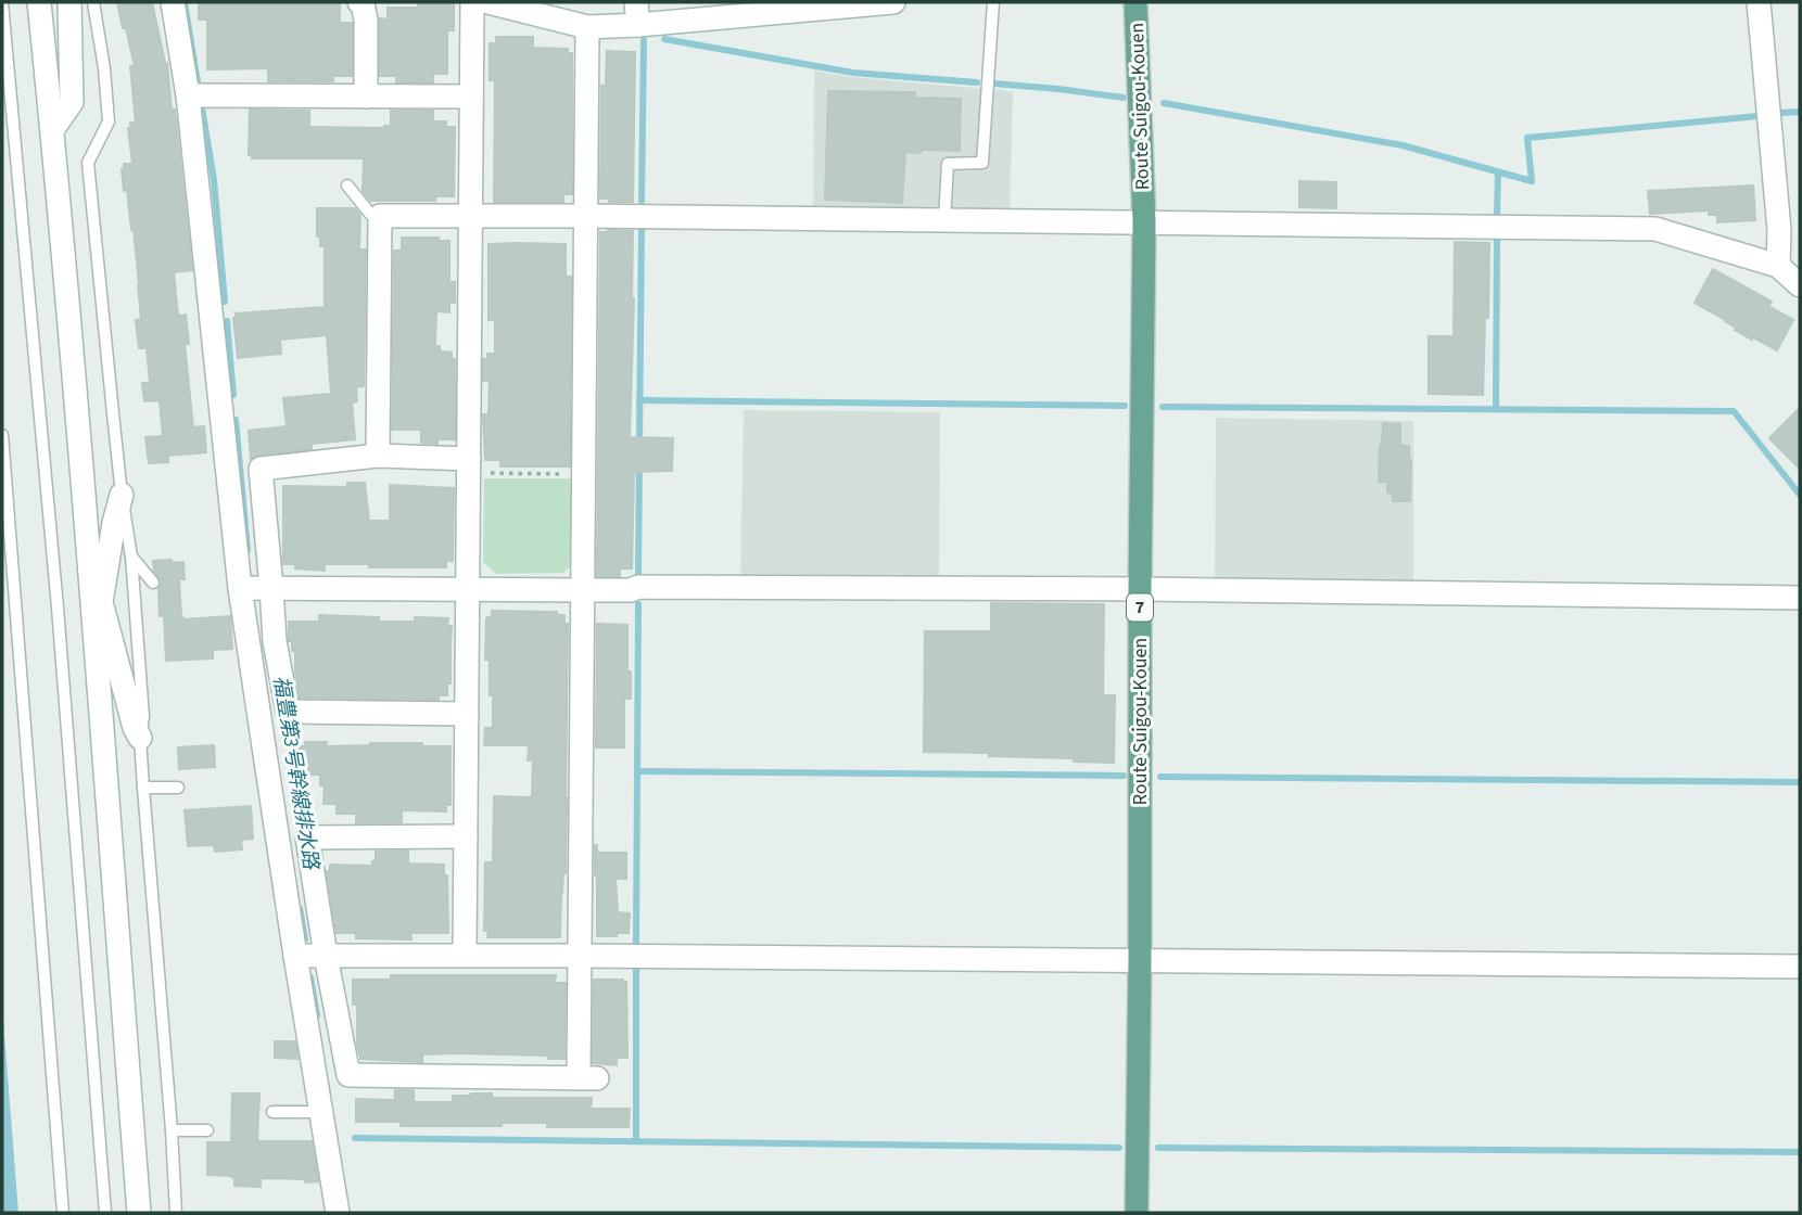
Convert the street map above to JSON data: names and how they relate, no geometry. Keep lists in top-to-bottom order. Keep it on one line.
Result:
{"streets":{"main road":["Route Suigou-Kouen","7"]},"water":["福豊第3号幹線排水路"]}
